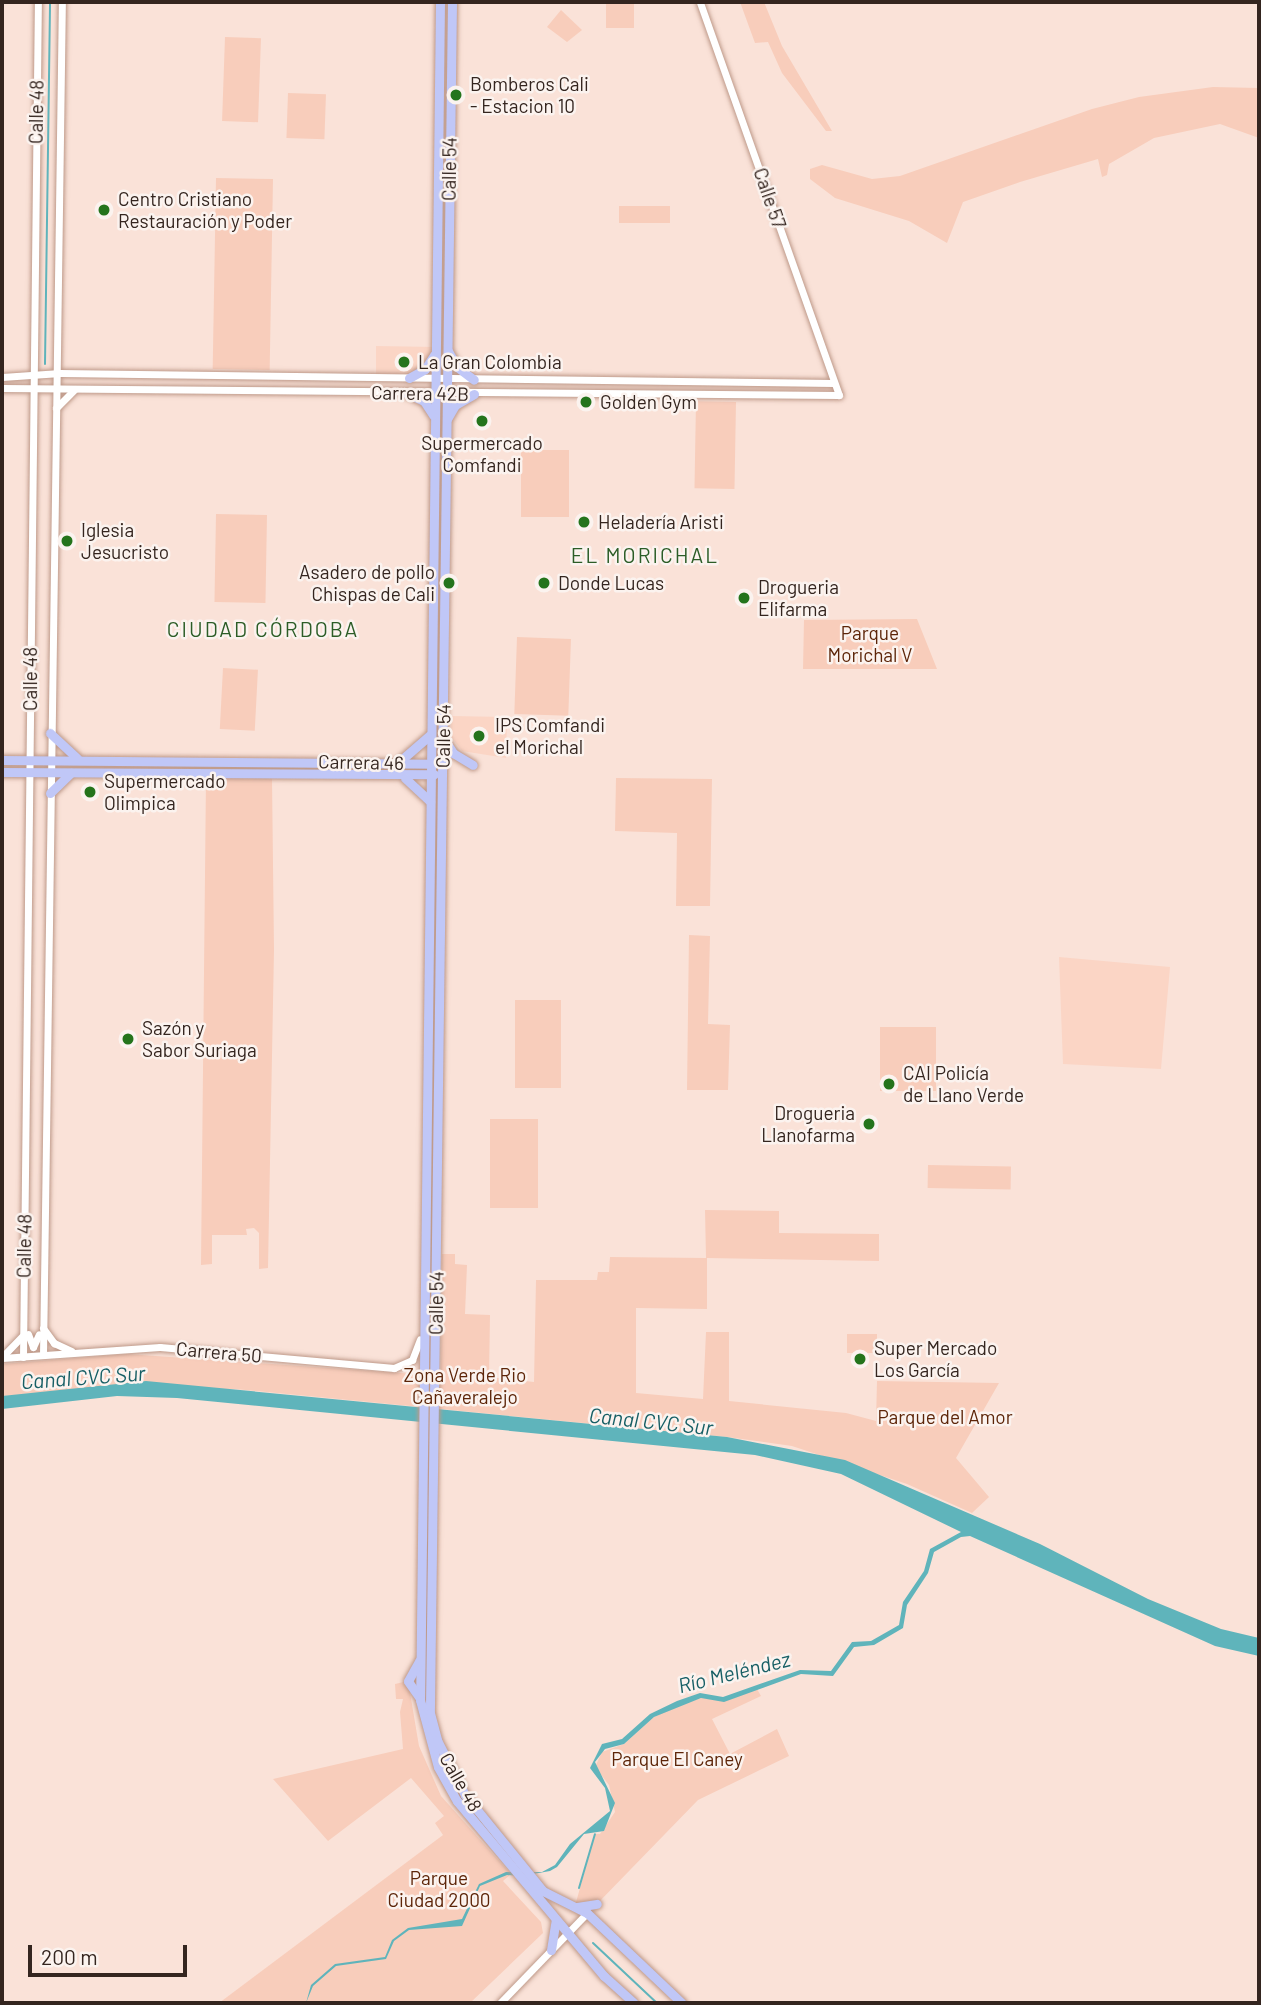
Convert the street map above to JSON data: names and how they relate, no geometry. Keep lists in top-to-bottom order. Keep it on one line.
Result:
{"streets":{"main road":["Calle 48","Calle 54","Carrera 46"],"street":["Calle 57","Carrera 42B","Carrera 50"]},"crossings":[["Calle 48","Calle 54"],["Calle 48","Carrera 42B"],["Calle 48","Carrera 46"],["Calle 48","Carrera 50"],["Calle 54","Carrera 42B"],["Calle 54","Carrera 46"],["Calle 54","Carrera 50"],["Calle 57","Carrera 42B"]],"districts":["EL MORICHAL","CIUDAD CÓRDOBA"],"water":["Canal CVC Sur","Río Meléndez"],"parks":["Parque Morichal V","Zona Verde Rio Cañaveralejo","Parque del Amor","Parque El Caney","Parque Ciudad 2000"],"places":["Bomberos Cali - Estacion 10","Centro Cristiano Restauración y Poder","La Gran Colombia","Golden Gym","Supermercado Comfandi","Heladería Aristi","Iglesia Jesucristo","Asadero de pollo Chispas de Cali","Donde Lucas","Drogueria Elifarma","IPS Comfandi el Morichal","Supermercado Olimpica","Sazón y Sabor Suriaga","CAI Policía de Llano Verde","Drogueria Llanofarma","Super Mercado Los García"],"scale_bar":"200 m"}
